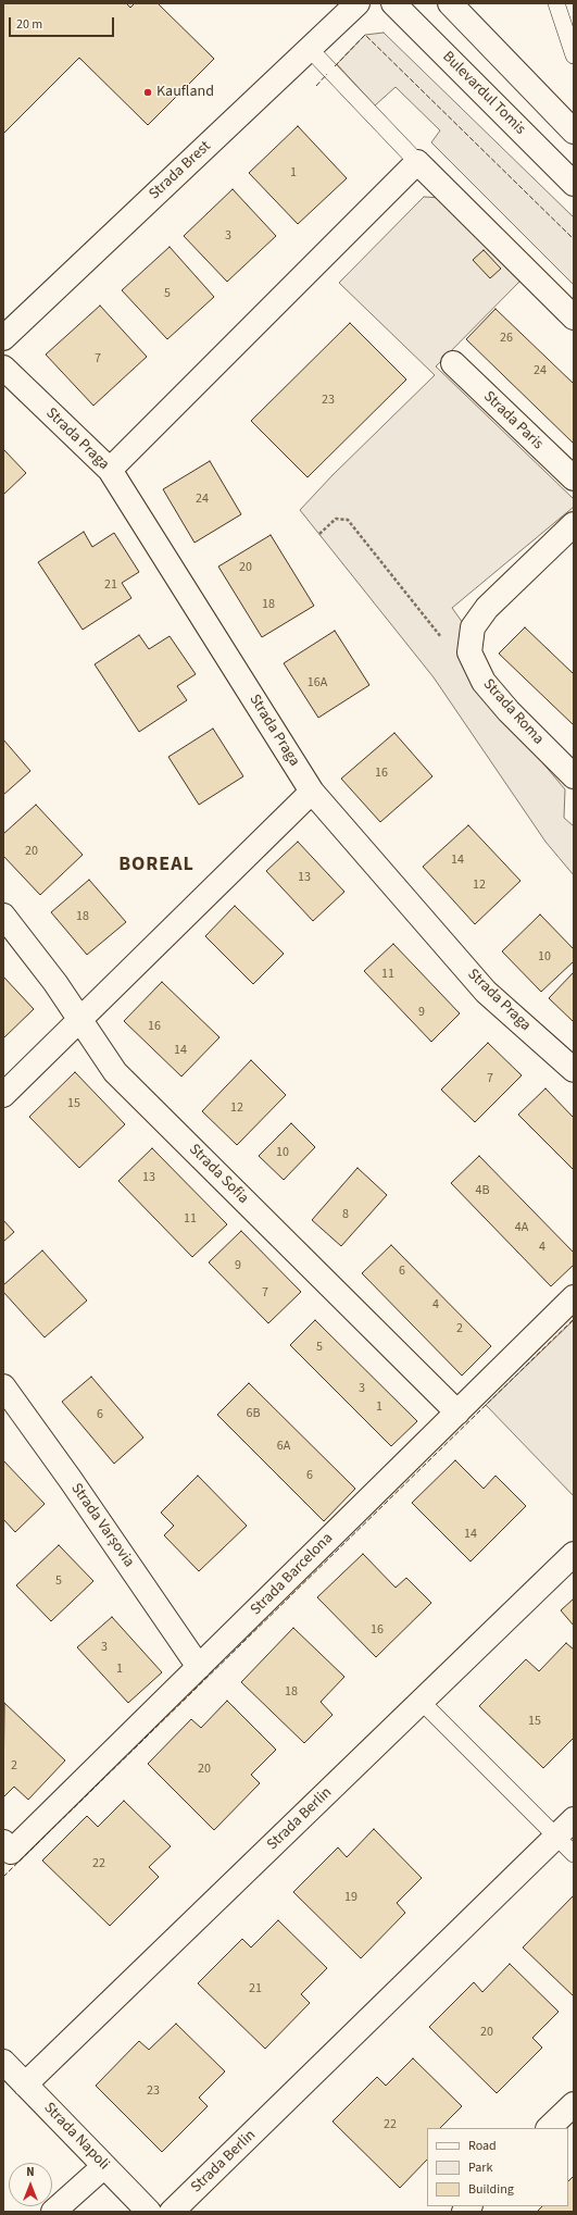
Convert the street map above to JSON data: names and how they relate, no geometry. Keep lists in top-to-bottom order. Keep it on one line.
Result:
{"streets":{"street":["Bulevardul Tomis","Strada Brest","Strada Paris","Strada Praga","Strada Roma","Strada Sofia","Strada Varșovia","Strada Barcelona","Strada Berlin","Strada Napoli"]},"crossings":[["Strada Sofia","Strada Barcelona"],["Strada Varșovia","Strada Barcelona"],["Strada Berlin","Strada Napoli"]],"districts":["BOREAL"],"places":["Kaufland"],"house_numbers":["1","3","5","26","7","24","23","24","20","21","18","16A","16","20","14","13","12","18","10","11","9","16","14","7","15","12","10","13","4B","8","11","4A","4","9","6","7","4","2","5","3","1","6B","6","6A","6","14","5","16","3","1","18","15","2","20","22","19","21","20","23","22"],"legend":["Road","Park","Building"],"scale_bar":"20 m","north":"top"}
